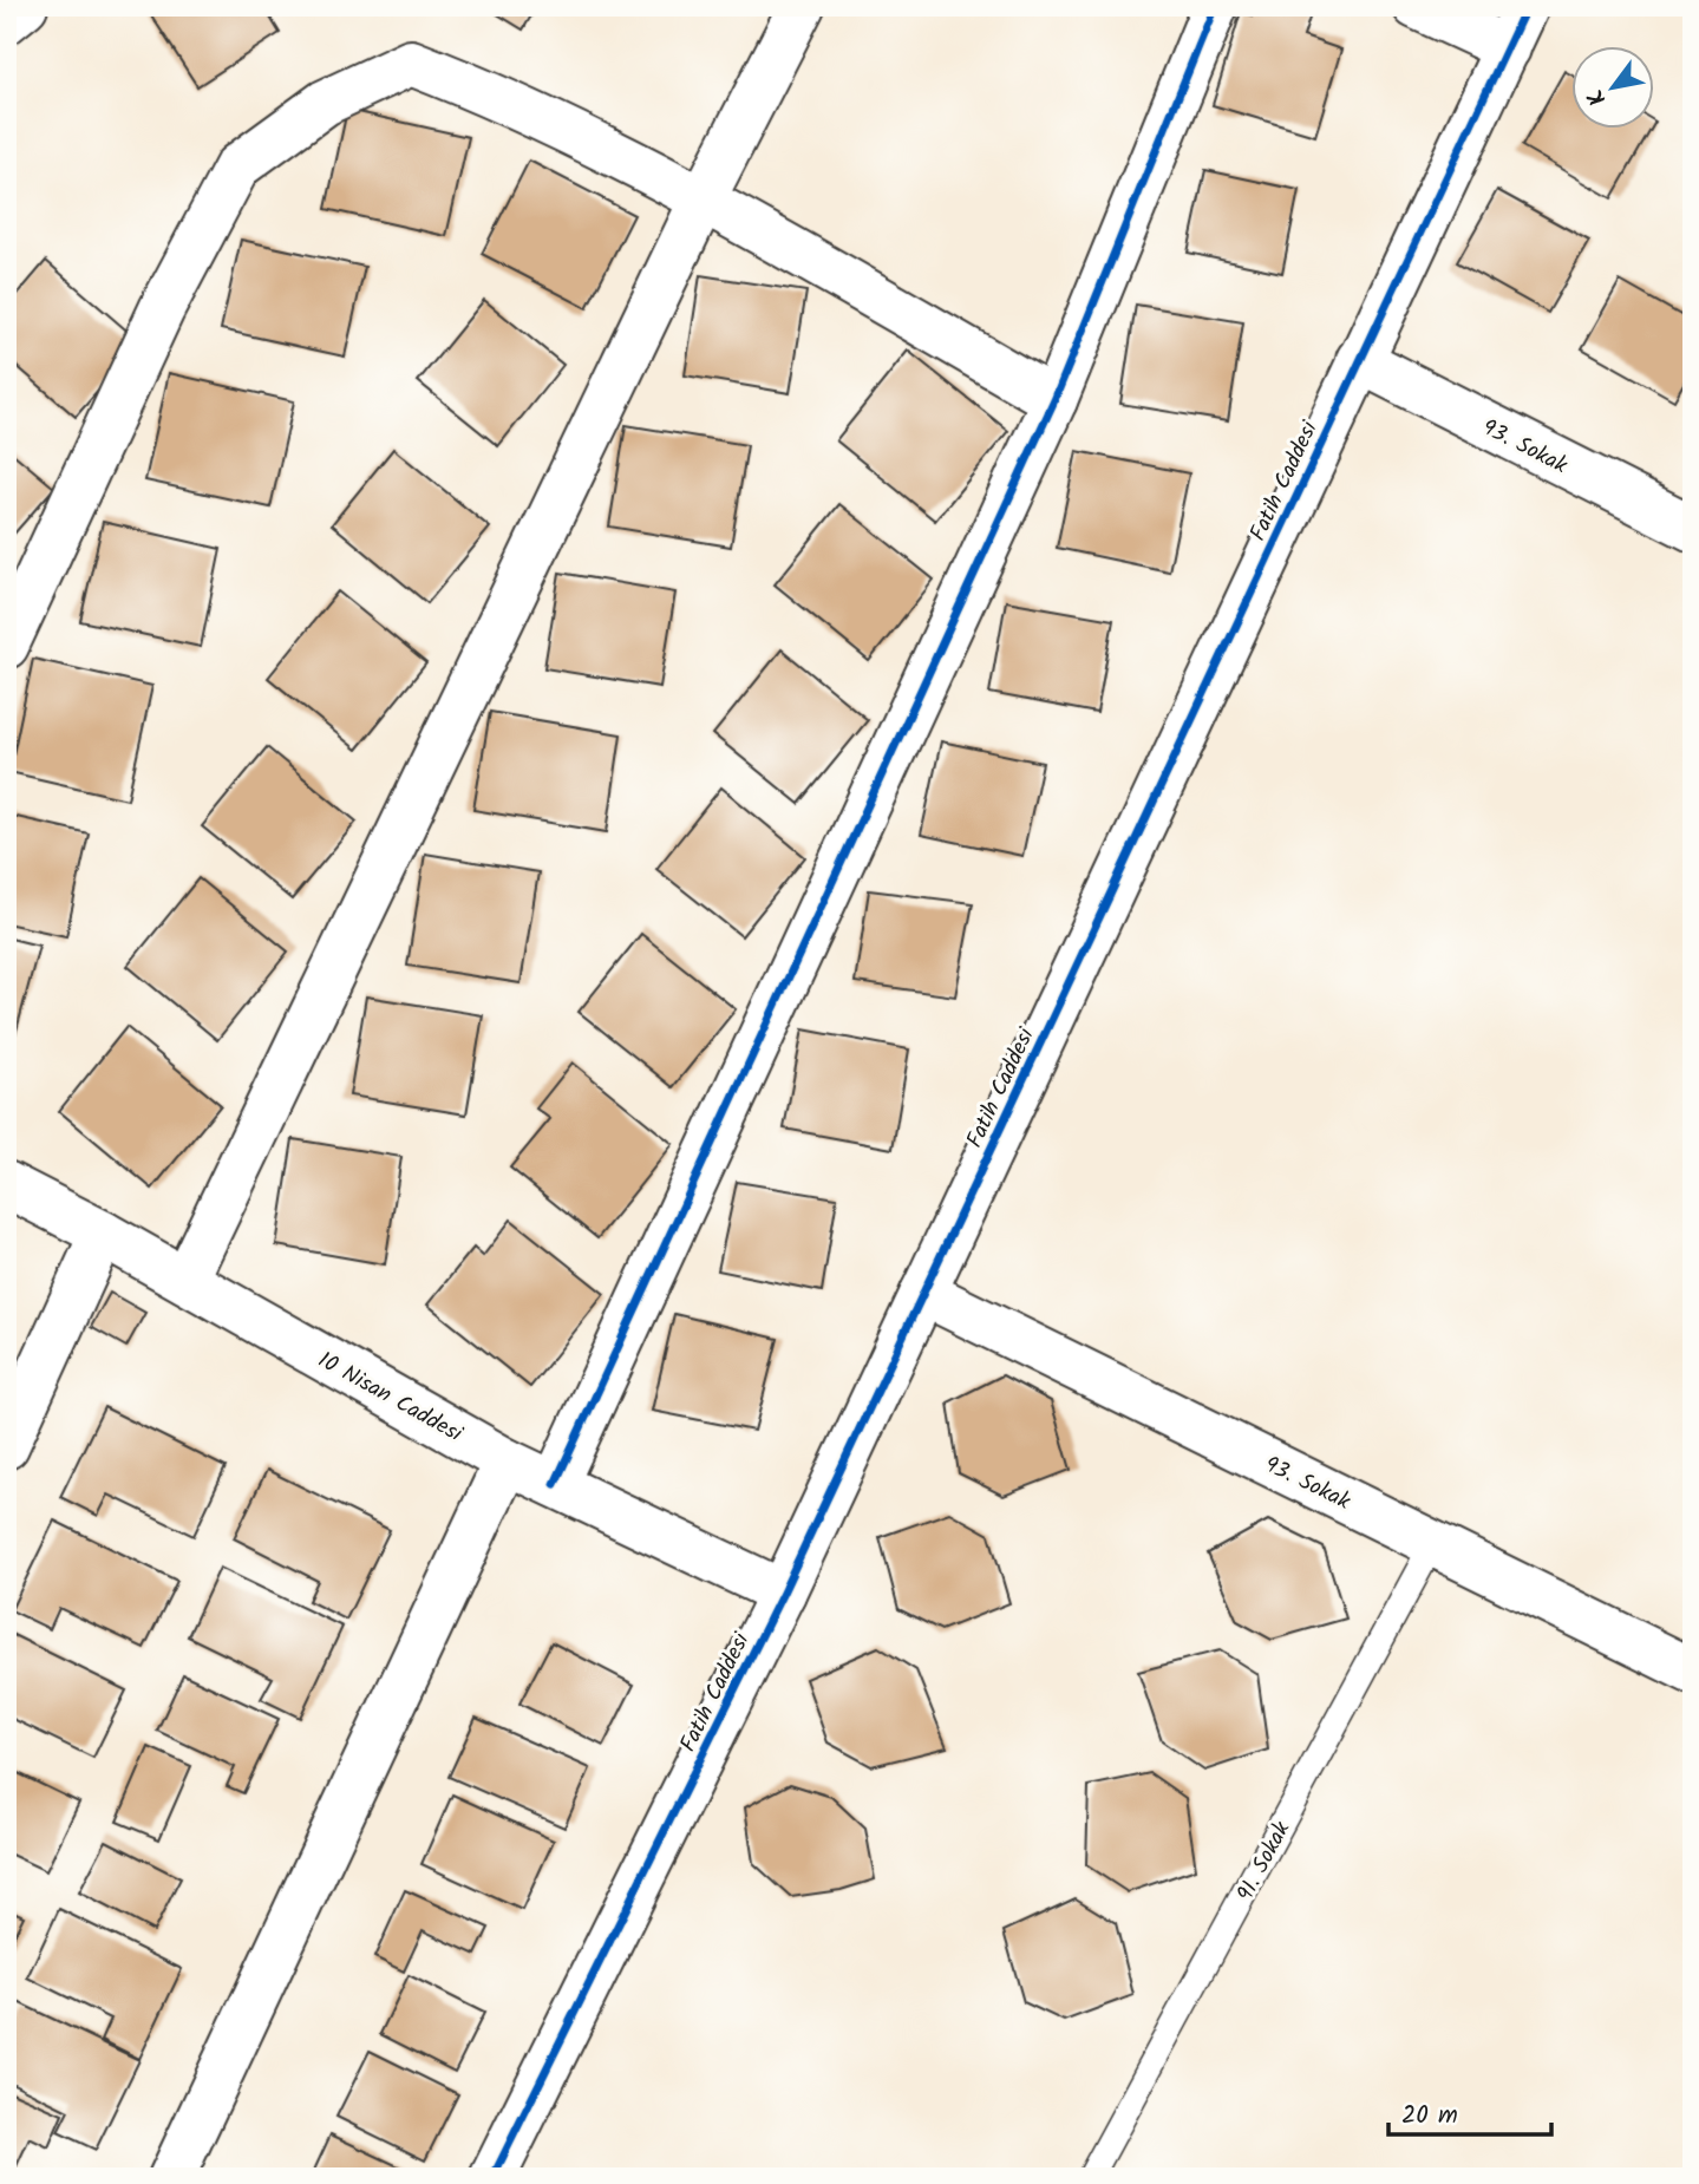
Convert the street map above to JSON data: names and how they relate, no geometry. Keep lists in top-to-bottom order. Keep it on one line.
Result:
{"streets":{"street":["93. Sokak","Fatih Caddesi","10 Nisan Caddesi"],"lane":["91. Sokak"]},"crossings":[["93. Sokak","Fatih Caddesi"],["93. Sokak","91. Sokak"],["Fatih Caddesi","10 Nisan Caddesi"]],"scale_bar":"20 m","north":"bottom left"}
